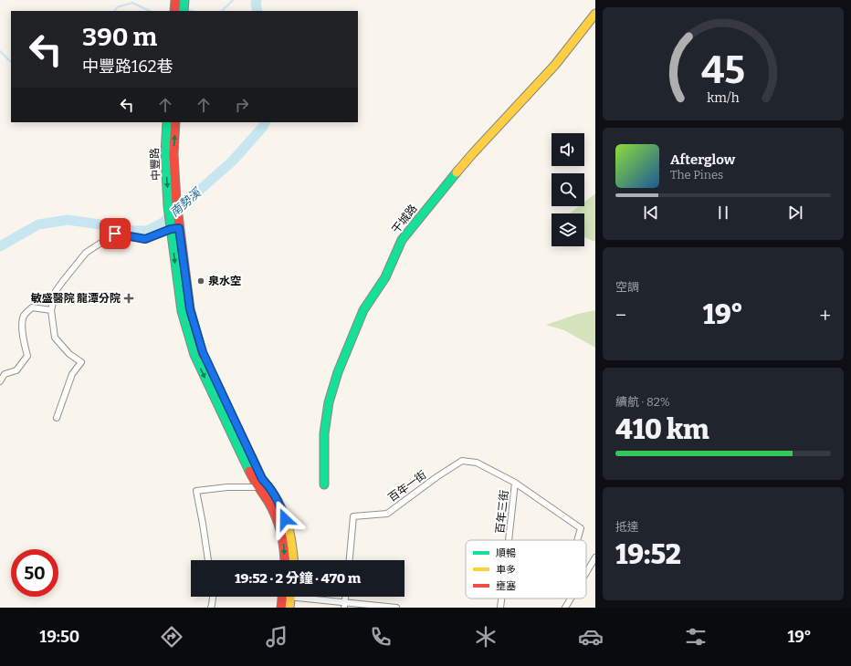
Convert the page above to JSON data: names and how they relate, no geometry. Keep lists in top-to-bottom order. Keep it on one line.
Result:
{"streets":{"main road":["中豐路","干城路"],"street":["百年一街","百年三街"]},"crossings":[["百年一街","百年三街"]],"water":["南勢溪"],"places":{"other":["泉水空"],"health":["敏盛醫院 龍潭分院"]},"legend":["順暢","車多","壅塞"],"page":{"turn":["390 m","中豐路162巷"],"song":["Afterglow","The Pines"],"tile":["空調",["續航 · 82%","410 km"],["抵達","19:52"]],"heat":["−","19°","+"],"limit":"50","trip":"19:52 · 2 分鐘 · 470 m","tabs":["19:50","19°"],"gauge":["45","km/h"]}}
